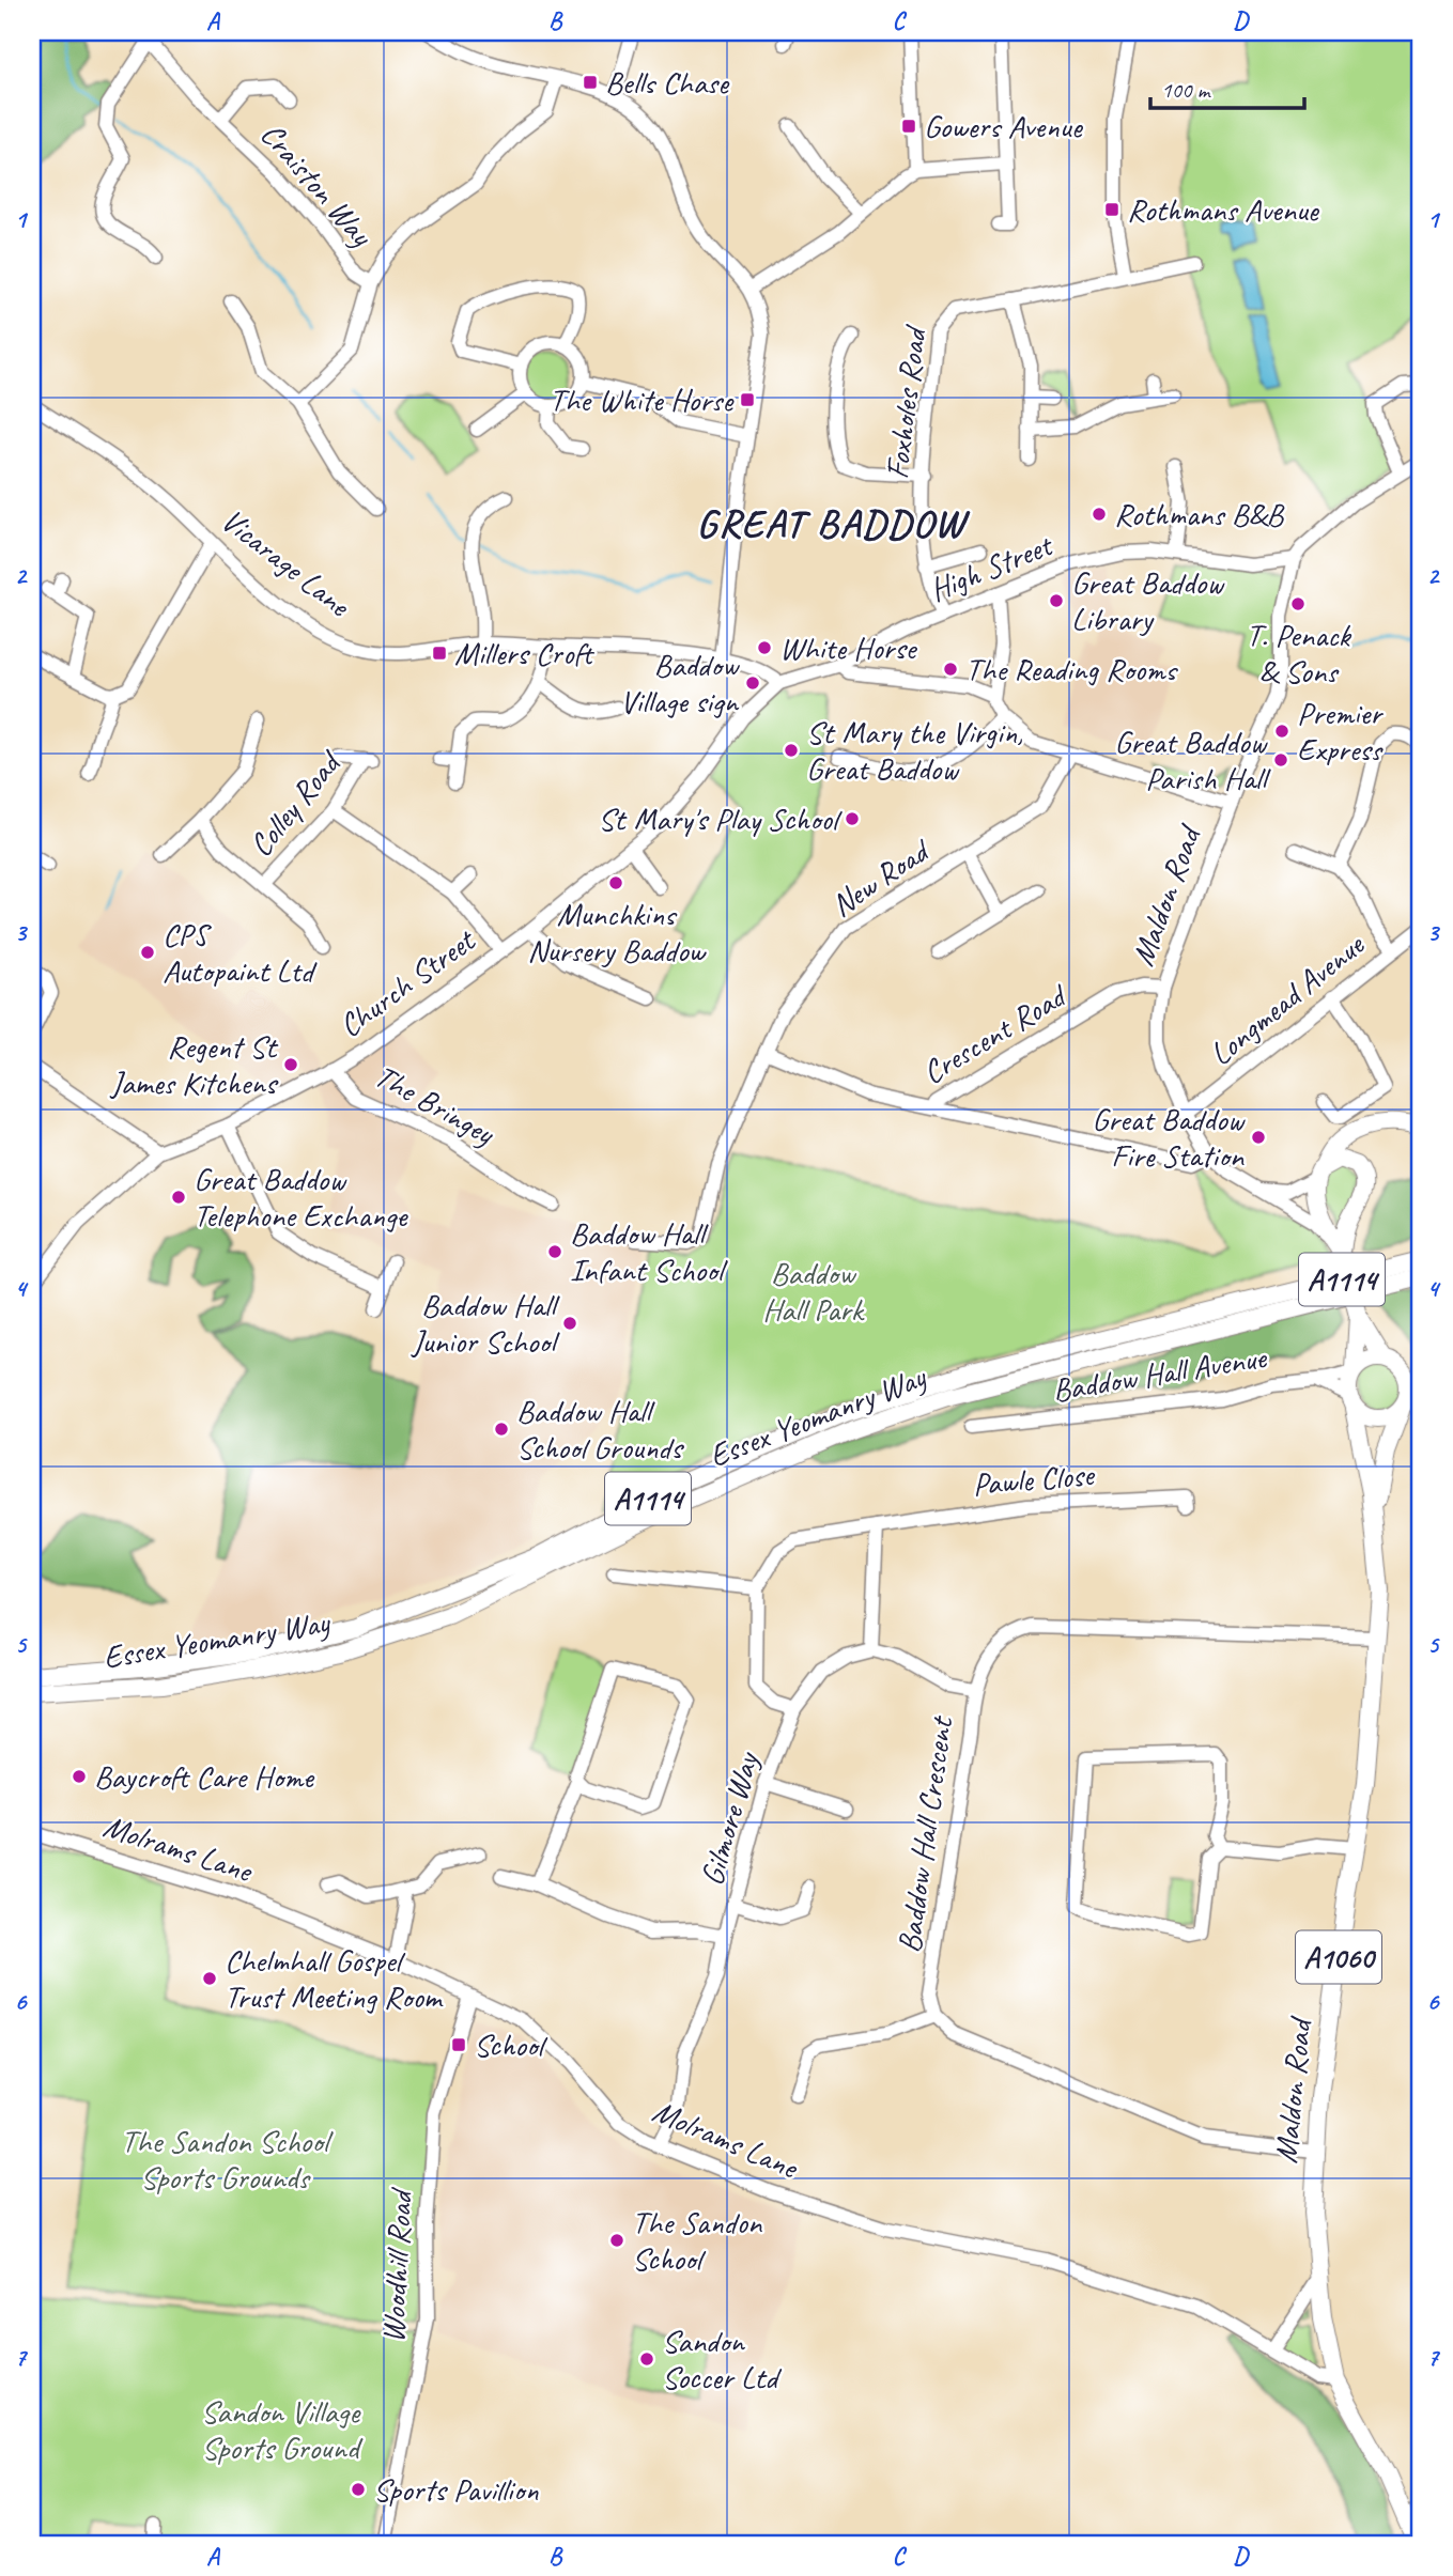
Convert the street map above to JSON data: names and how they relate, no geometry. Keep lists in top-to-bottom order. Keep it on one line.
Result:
{"streets":{"main road":["Maldon Road","A1114","Essex Yeomanry Way","A1060"],"street":["Craiston Way","Foxholes Road","Vicarage Lane","High Street","Colley Road","New Road","Church Street","Longmead Avenue","Crescent Road","The Bringey","Baddow Hall Avenue","Pawle Close","Gilmore Way","Baddow Hall Crescent","Molrams Lane","Woodhill Road"]},"crossings":[["Foxholes Road","High Street"],["High Street","Maldon Road"],["High Street","Church Street"],["New Road","Crescent Road"],["Maldon Road","Longmead Avenue"],["Maldon Road","Crescent Road"],["Maldon Road","Baddow Hall Avenue"],["Maldon Road","Baddow Hall Crescent"],["Maldon Road","Molrams Lane"],["Maldon Road","A1060"],["Church Street","The Bringey"],["Baddow Hall Avenue","A1060"],["Gilmore Way","Molrams Lane"],["Molrams Lane","Woodhill Road"]],"districts":["GREAT BADDOW"],"parks":["Baddow Hall Park","The Sandon School Sports Grounds","Sandon Village Sports Ground"],"places":{"transit":["Bells Chase","Gowers Avenue","Rothmans Avenue","The White Horse","Millers Croft","School"],"other":["Rothmans B&B","Great Baddow Library","T. Penack & Sons","White Horse","The Reading Rooms","Baddow Village sign","Premier Express","St Mary the Virgin, Great Baddow","Great Baddow Parish Hall","St Mary's Play School","Munchkins Nursery Baddow","CPS Autopaint Ltd","Regent St James Kitchens","Great Baddow Fire Station","Great Baddow Telephone Exchange","Baddow Hall Infant School","Baddow Hall Junior School","Baddow Hall School Grounds","Baycroft Care Home","Chelmhall Gospel Trust Meeting Room","The Sandon School","Sandon Soccer Ltd","Sports Pavillion"]},"scale_bar":"100 m","grid":{"columns":["A","B","C","D"],"rows":["1","2","3","4","5","6","7"]}}
